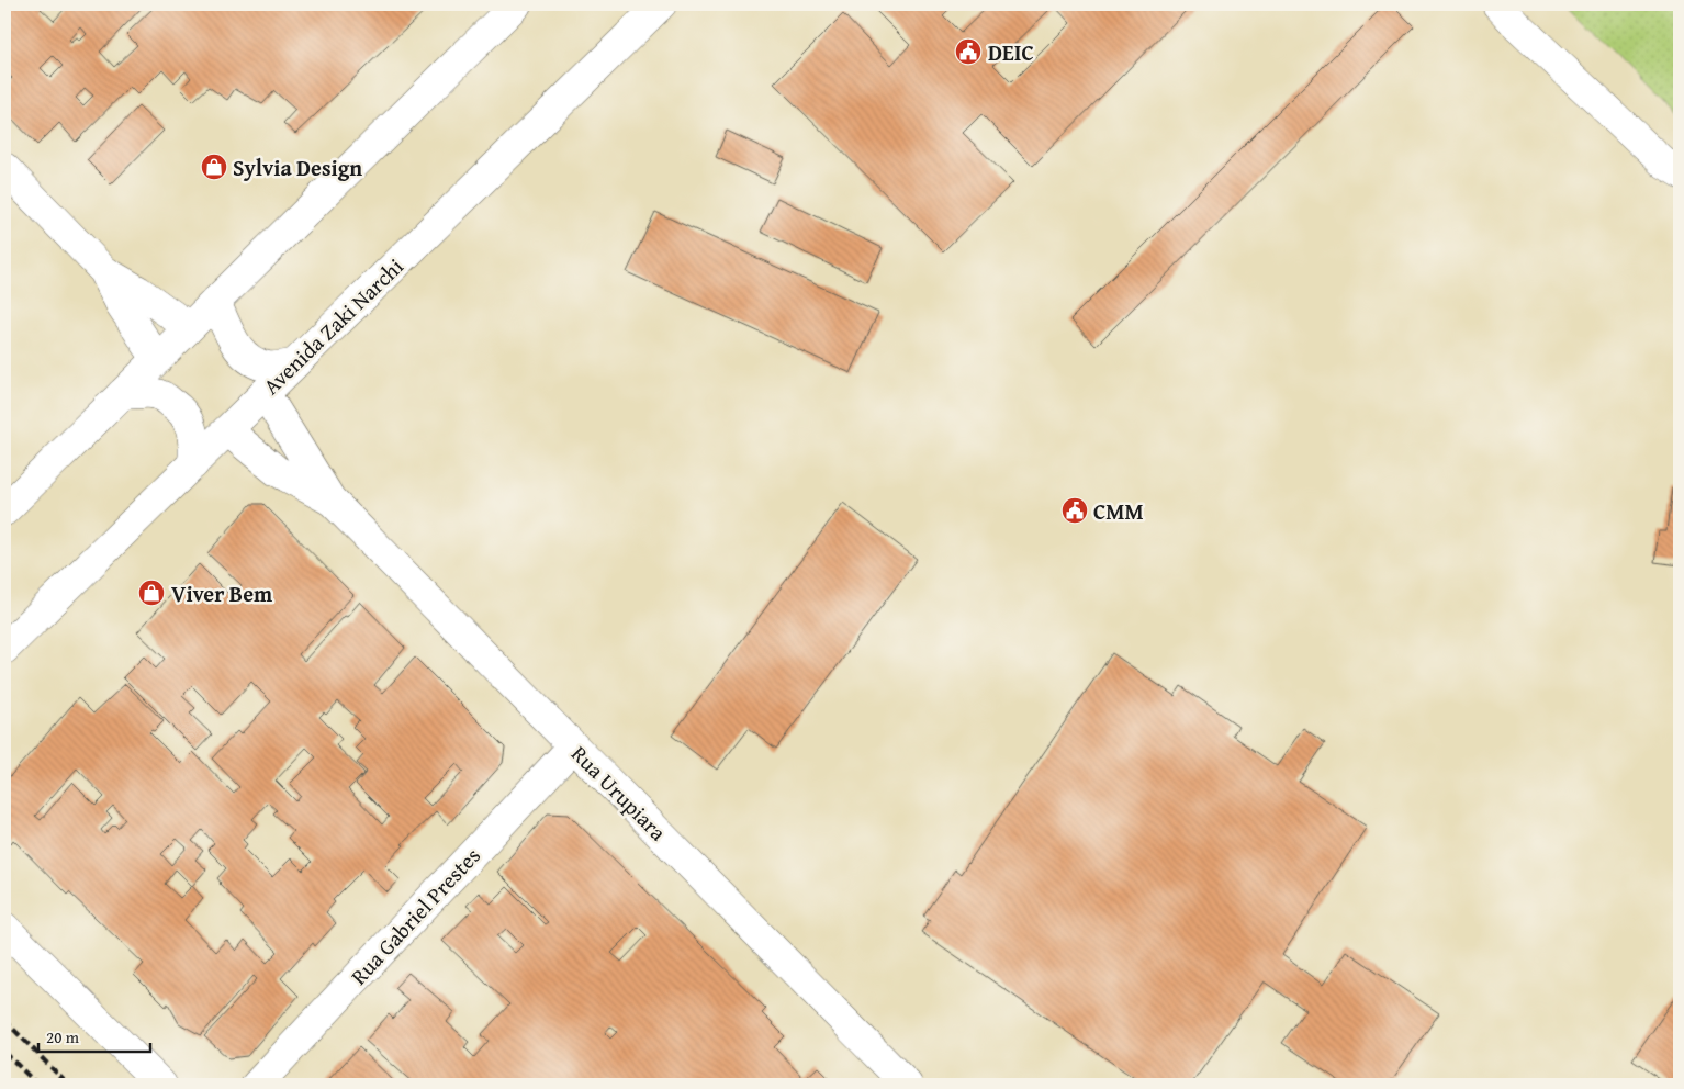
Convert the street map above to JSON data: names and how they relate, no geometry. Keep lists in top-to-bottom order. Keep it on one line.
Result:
{"streets":{"main road":["Avenida Zaki Narchi","Rua Urupiara","Rua Gabriel Prestes"]},"crossings":[["Avenida Zaki Narchi","Rua Urupiara"],["Rua Urupiara","Rua Gabriel Prestes"]],"places":{"public building":["DEIC","CMM"],"shop":["Sylvia Design","Viver Bem"]},"scale_bar":"20 m"}
